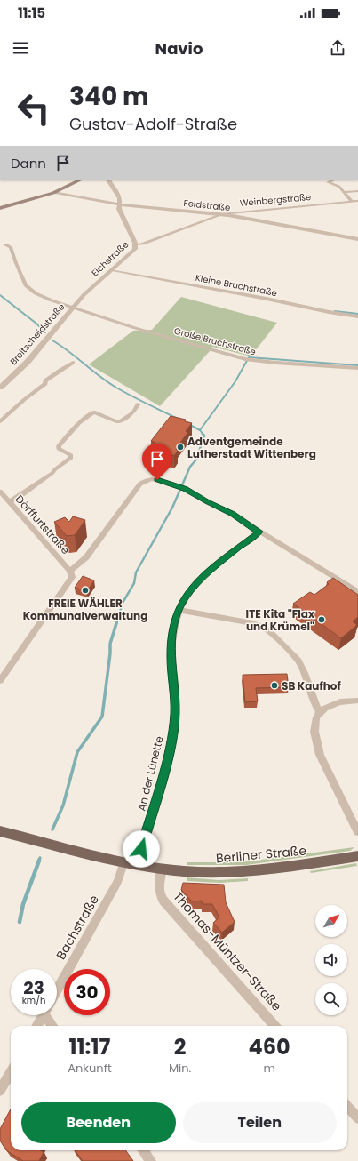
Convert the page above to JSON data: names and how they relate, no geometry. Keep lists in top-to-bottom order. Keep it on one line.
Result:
{"streets":{"main road":["Berliner Straße"],"street":["Weinbergstraße","Feldstraße","Eichstraße","Kleine Bruchstraße","Breitscheidstraße","Große Bruchstraße","Dörffurtstraße","An der Lünette","Bachstraße","Thomas-Müntzer-Straße"]},"crossings":[["Weinbergstraße","Feldstraße"],["Weinbergstraße","Eichstraße"],["Feldstraße","Eichstraße"],["Eichstraße","Kleine Bruchstraße"],["Eichstraße","Breitscheidstraße"],["Eichstraße","Große Bruchstraße"],["Breitscheidstraße","Große Bruchstraße"],["An der Lünette","Berliner Straße"],["Berliner Straße","Bachstraße"],["Berliner Straße","Thomas-Müntzer-Straße"]],"places":["Adventgemeinde Lutherstadt Wittenberg","FREIE WÄHLER Kommunalverwaltung","ITE Kita \"Flax und Krümel\"","SB Kaufhof"],"north":"top right","page":{"status":"11:15","header":"Navio","turn":["340 m","Gustav-Adolf-Straße"],"then":"Dann","speed":"23 km/h","limit":"30","eta":["11:17","Ankunft","2","Min.","460","m"],"buttons":["Beenden","Teilen"]}}
